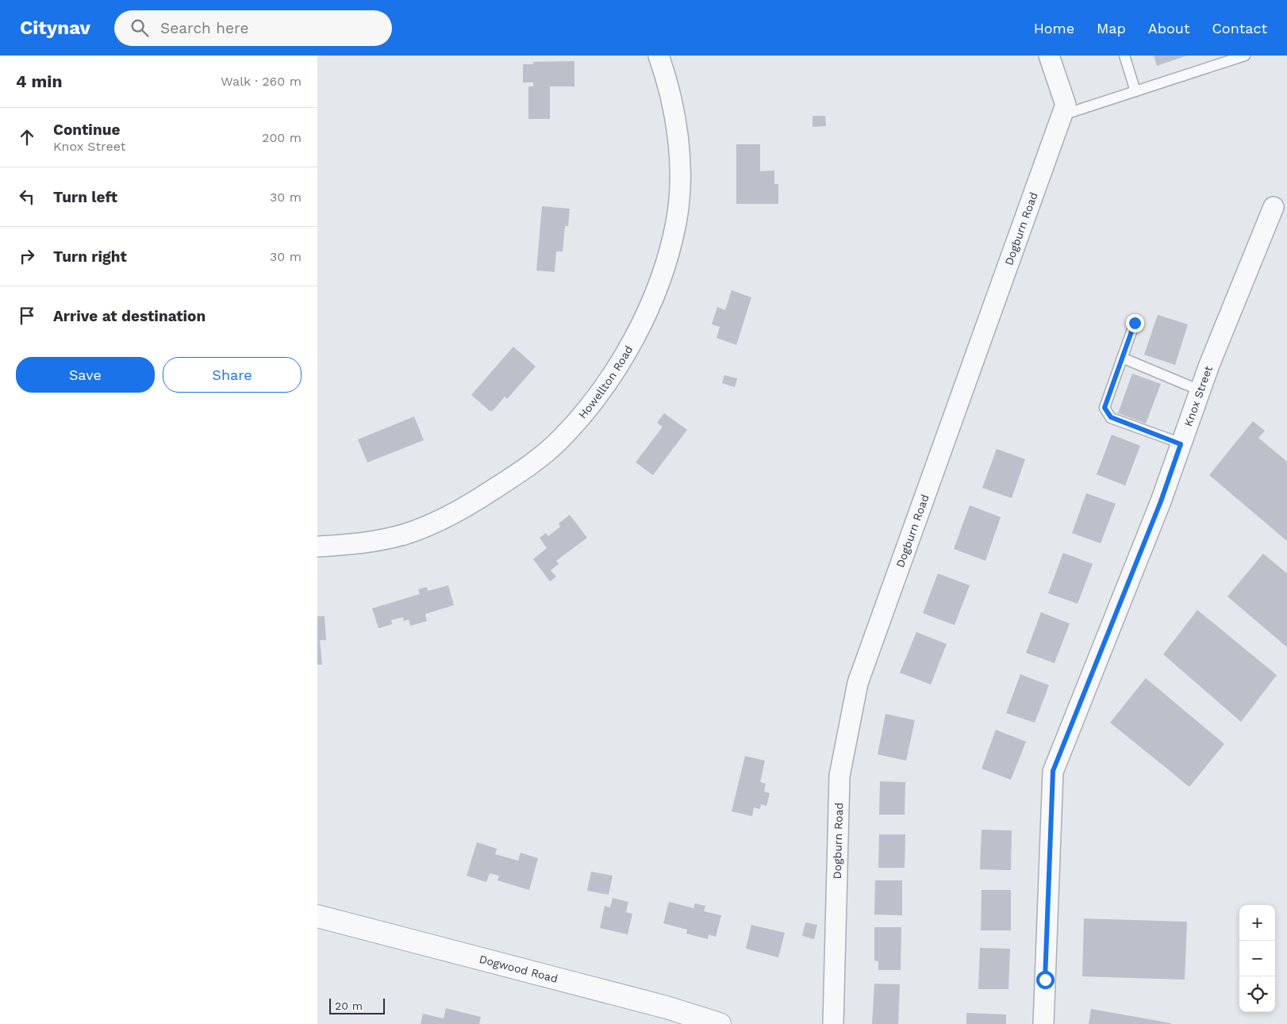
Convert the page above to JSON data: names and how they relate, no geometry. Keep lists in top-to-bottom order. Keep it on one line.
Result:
{"streets":{"street":["Dogburn Road","Howellton Road","Knox Street","Dogwood Road"]},"scale_bar":"20 m","page":{"header":"Citynav","search":"Search here","nav":["Home","Map","About","Contact"],"heading":["4 min","Walk · 260 m"],"list":[["Continue","Knox Street","200 m"],["Turn left","30 m"],["Turn right","30 m"],"Arrive at destination"],"buttons":["Save","Share"],"map_buttons":["+","−"],"scale":"20 m"}}
